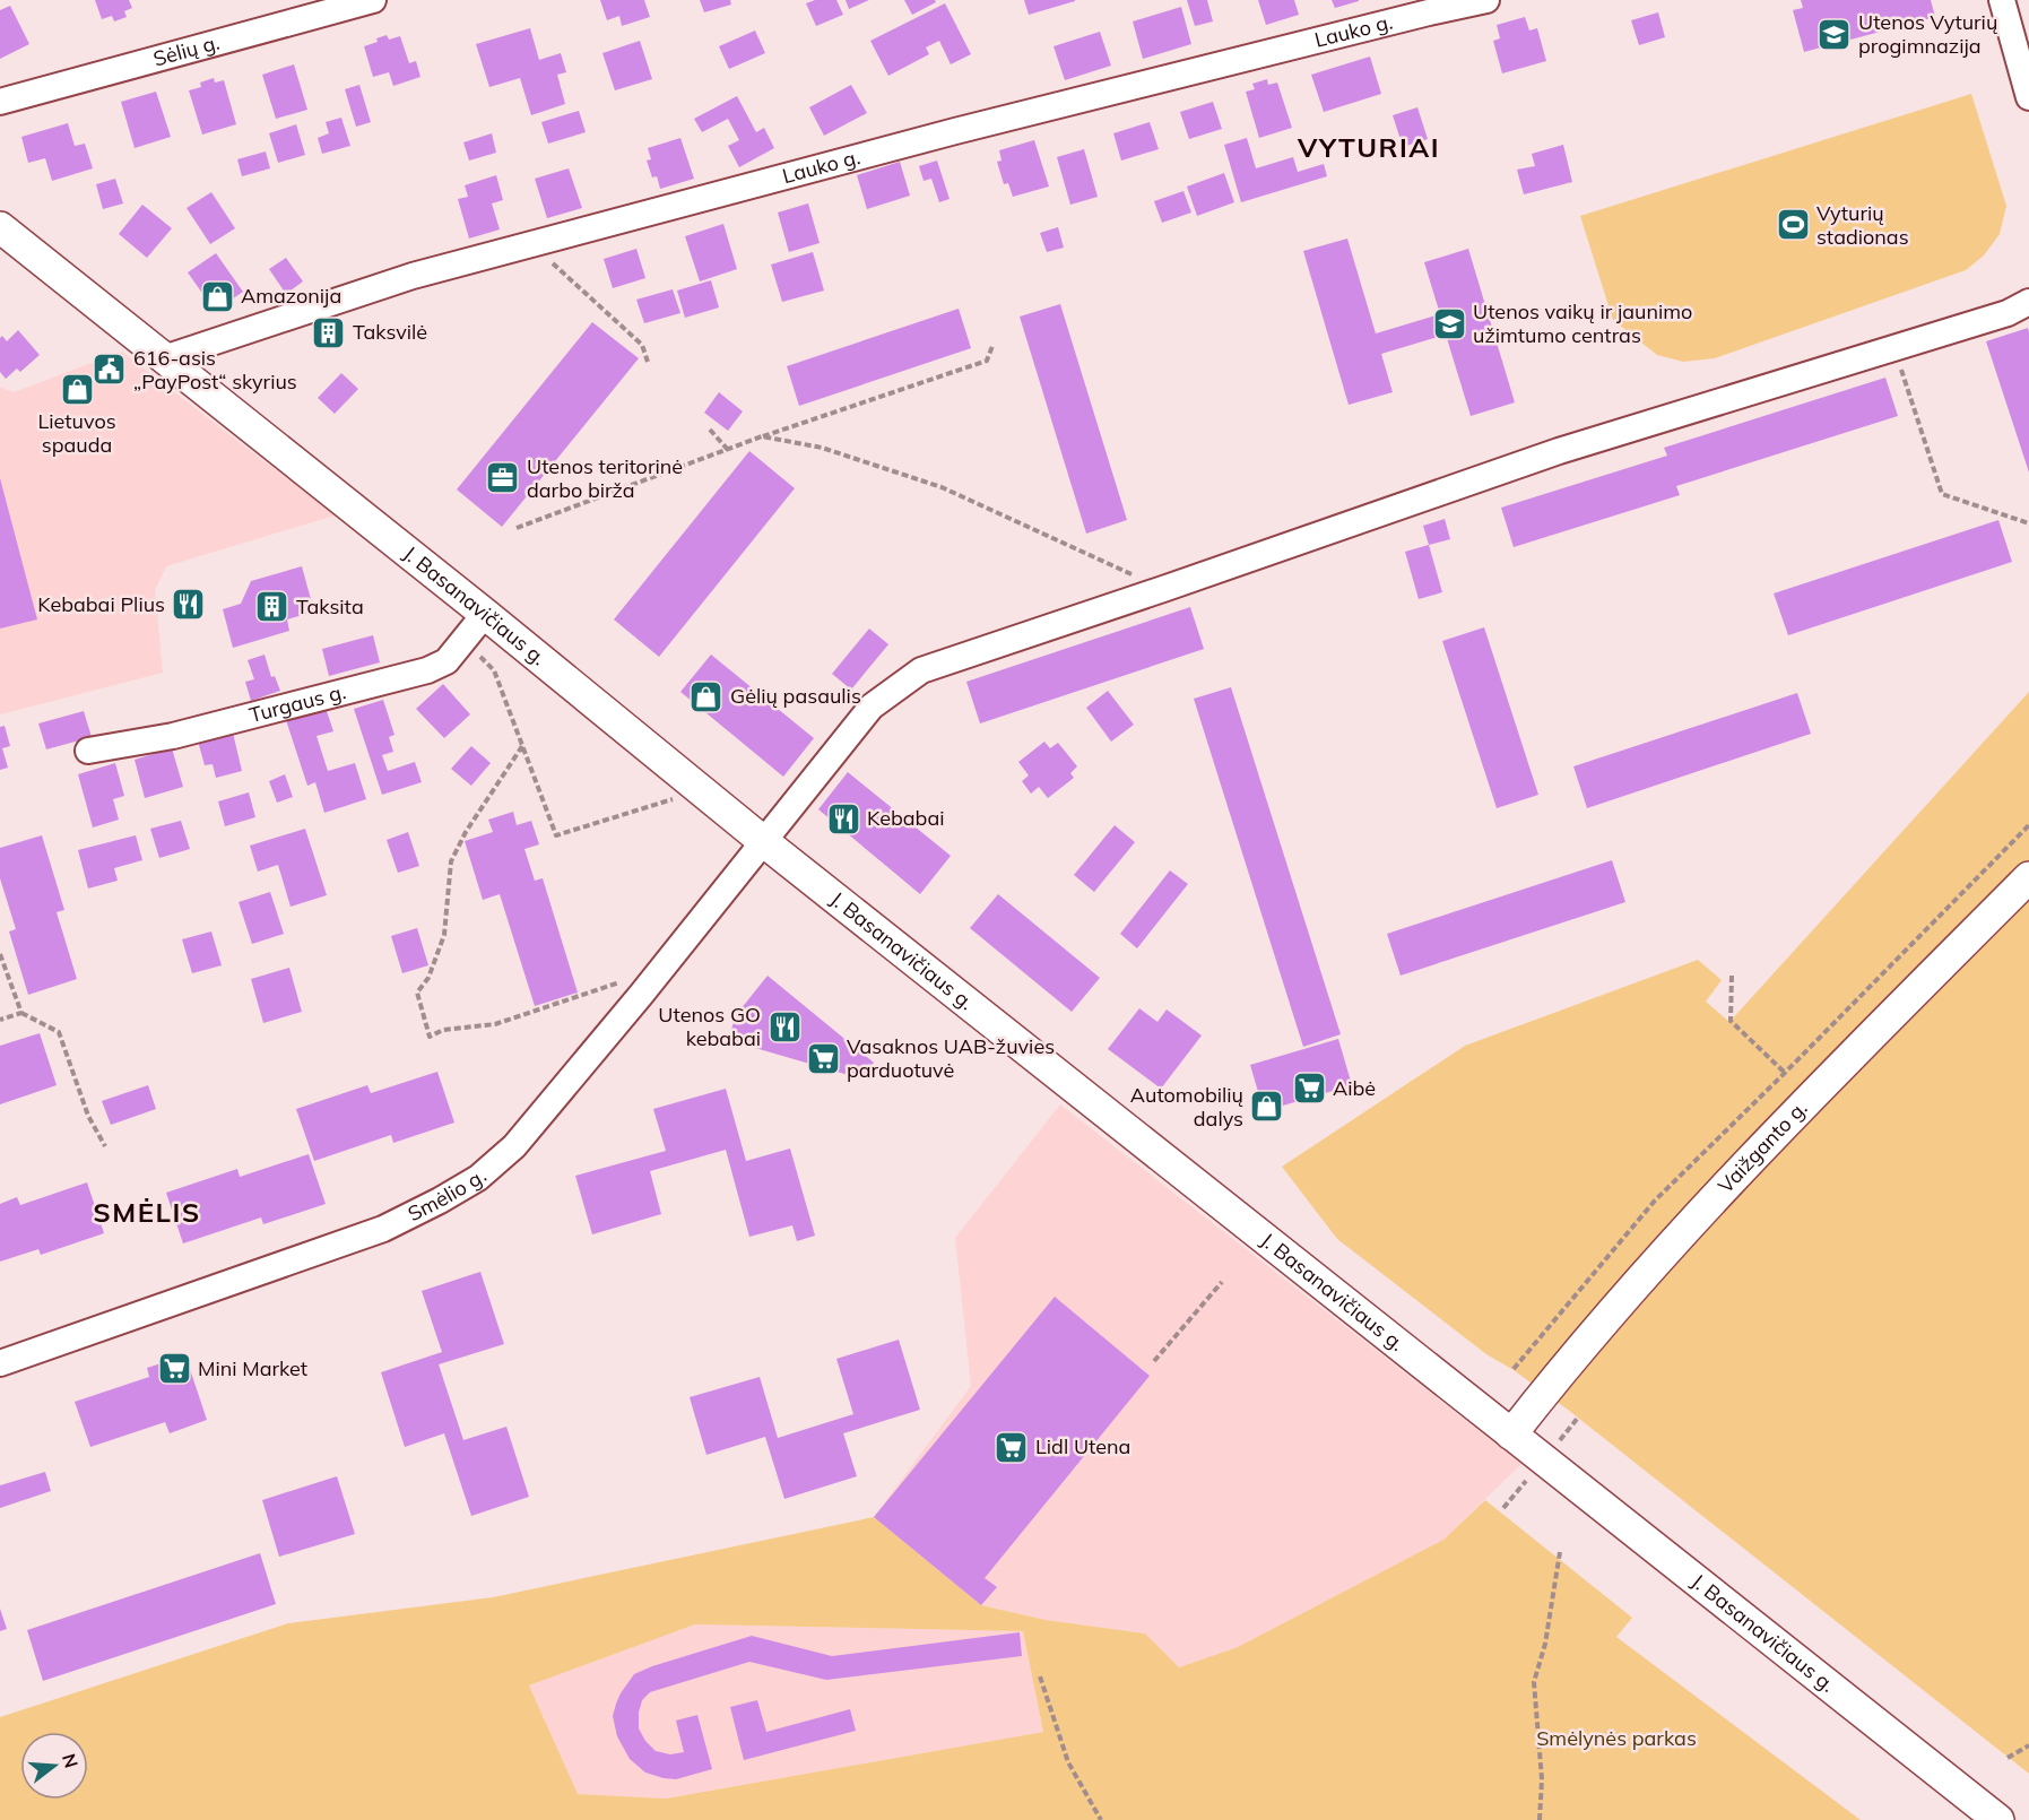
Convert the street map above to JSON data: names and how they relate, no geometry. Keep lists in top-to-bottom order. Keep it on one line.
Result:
{"streets":{"main road":["J. Basanavičiaus g.","Vaižganto g."],"street":["Lauko g.","Sėlių g.","Turgaus g.","Smėlio g."]},"crossings":[["Lauko g.","J. Basanavičiaus g."],["J. Basanavičiaus g.","Turgaus g."],["J. Basanavičiaus g.","Vaižganto g."],["J. Basanavičiaus g.","Smėlio g."]],"districts":["VYTURIAI","SMĖLIS"],"parks":["Smėlynės parkas"],"places":{"school or university":["Utenos Vyturių progimnazija","Utenos vaikų ir jaunimo užimtumo centras"],"sports":["Vyturių stadionas"],"shop":["Amazonija","Lietuvos spauda","Gėlių pasaulis","Automobilių dalys"],"building":["Taksvilė","Taksita"],"public building":["616-asis „PayPost“ skyrius"],"office":["Utenos teritorinė darbo birža"],"restaurant":["Kebabai Plius","Kebabai","Utenos GO kebabai"],"supermarket":["Vasaknos UAB-žuvies parduotuvė","Aibė","Mini Market","Lidl Utena"]},"north":"right"}
